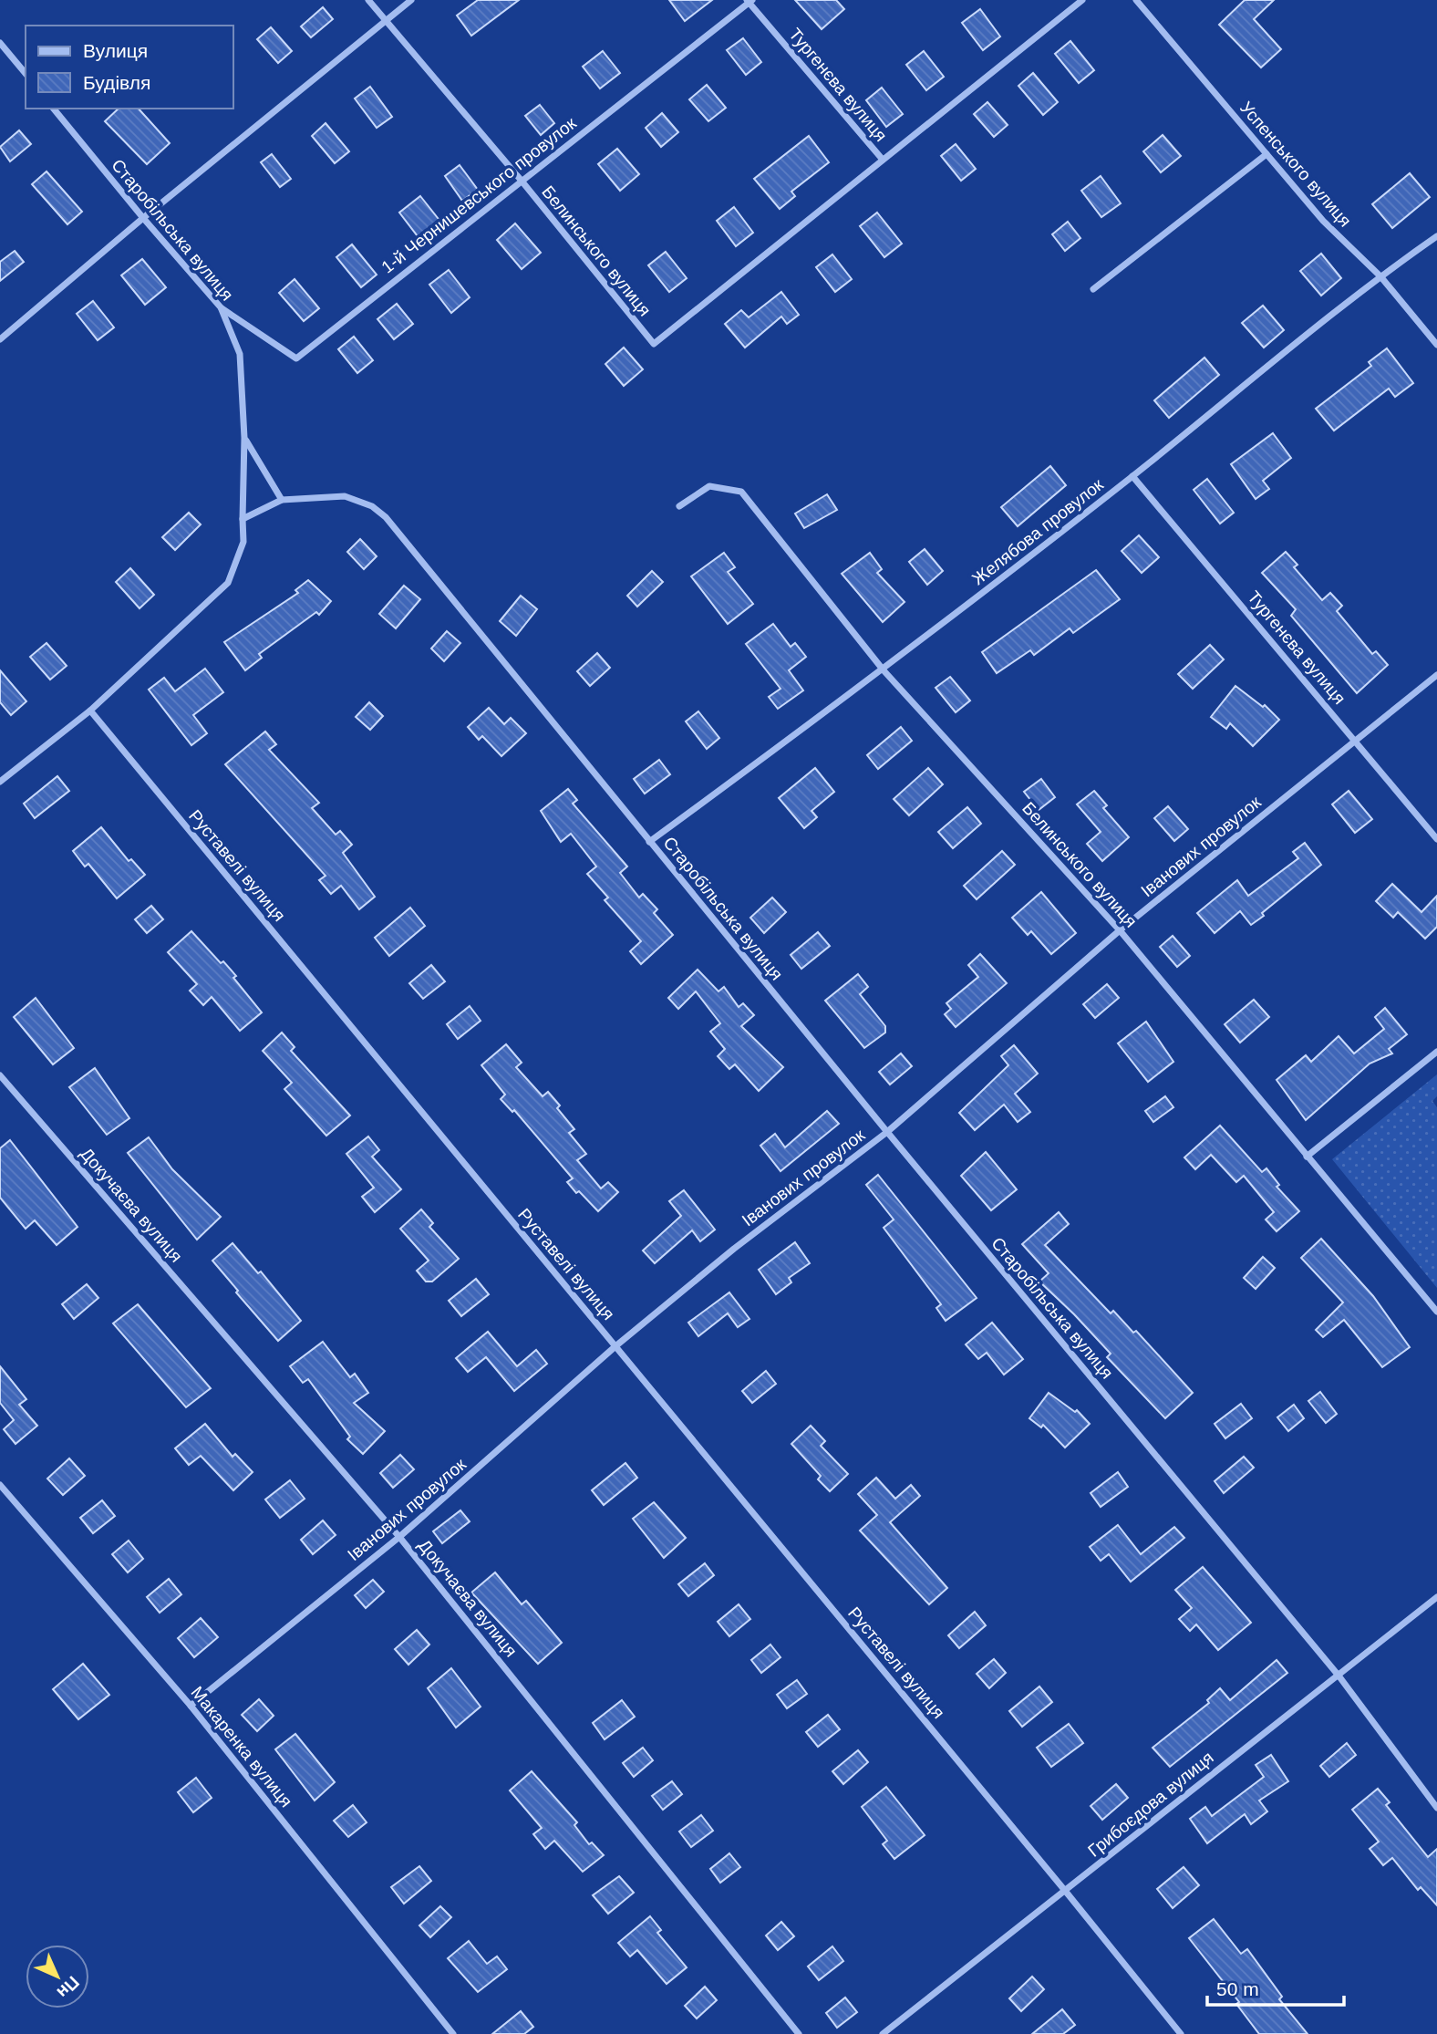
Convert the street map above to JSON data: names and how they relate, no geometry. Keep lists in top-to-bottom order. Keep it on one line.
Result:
{"streets":{"street":["Тургенєва вулиця","Успенського вулиця","1-й Чернишевського провулок","Старобільська вулиця","Белинського вулиця","Желябова провулок","Іванових провулок","Руставелі вулиця","Докучаєва вулиця","Макаренка вулиця","Грибоєдова вулиця"]},"crossings":[["Тургенєва вулиця","1-й Чернишевського провулок"],["Тургенєва вулиця","Белинського вулиця"],["Тургенєва вулиця","Желябова провулок"],["Тургенєва вулиця","Іванових провулок"],["Успенського вулиця","Желябова провулок"],["1-й Чернишевського провулок","Старобільська вулиця"],["1-й Чернишевського провулок","Белинського вулиця"],["Старобільська вулиця","Желябова провулок"],["Старобільська вулиця","Іванових провулок"],["Старобільська вулиця","Грибоєдова вулиця"],["Белинського вулиця","Желябова провулок"],["Белинського вулиця","Іванових провулок"],["Іванових провулок","Руставелі вулиця"],["Іванових провулок","Докучаєва вулиця"],["Іванових провулок","Макаренка вулиця"],["Руставелі вулиця","Грибоєдова вулиця"]],"legend":["Вулиця","Будівля"],"scale_bar":"50 m","north":"bottom right"}
